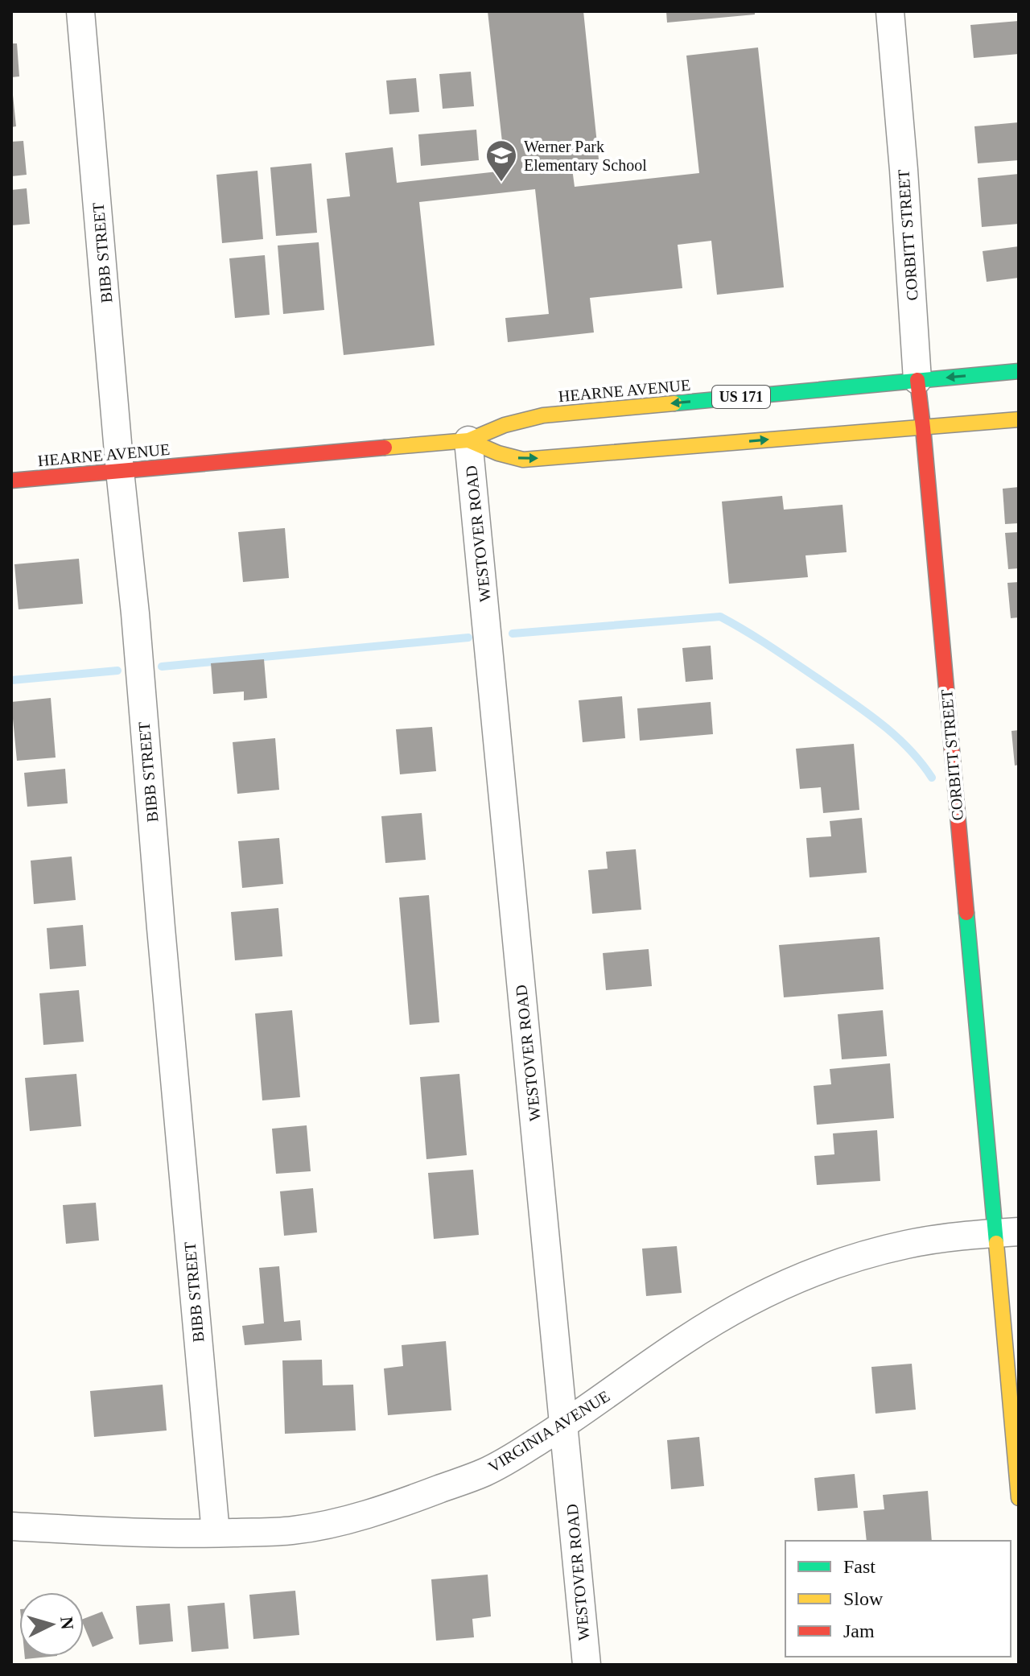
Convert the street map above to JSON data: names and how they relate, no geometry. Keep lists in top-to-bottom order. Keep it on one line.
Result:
{"streets":{"main road":["CORBITT STREET","HEARNE AVENUE","US 171"],"street":["BIBB STREET","WESTOVER ROAD","VIRGINIA AVENUE"]},"crossings":[["CORBITT STREET","HEARNE AVENUE"],["CORBITT STREET","VIRGINIA AVENUE"],["BIBB STREET","HEARNE AVENUE"],["BIBB STREET","VIRGINIA AVENUE"],["HEARNE AVENUE","WESTOVER ROAD"],["WESTOVER ROAD","VIRGINIA AVENUE"]],"places":{"school or university":["Werner Park Elementary School"]},"legend":["Fast","Slow","Jam"],"north":"right"}
